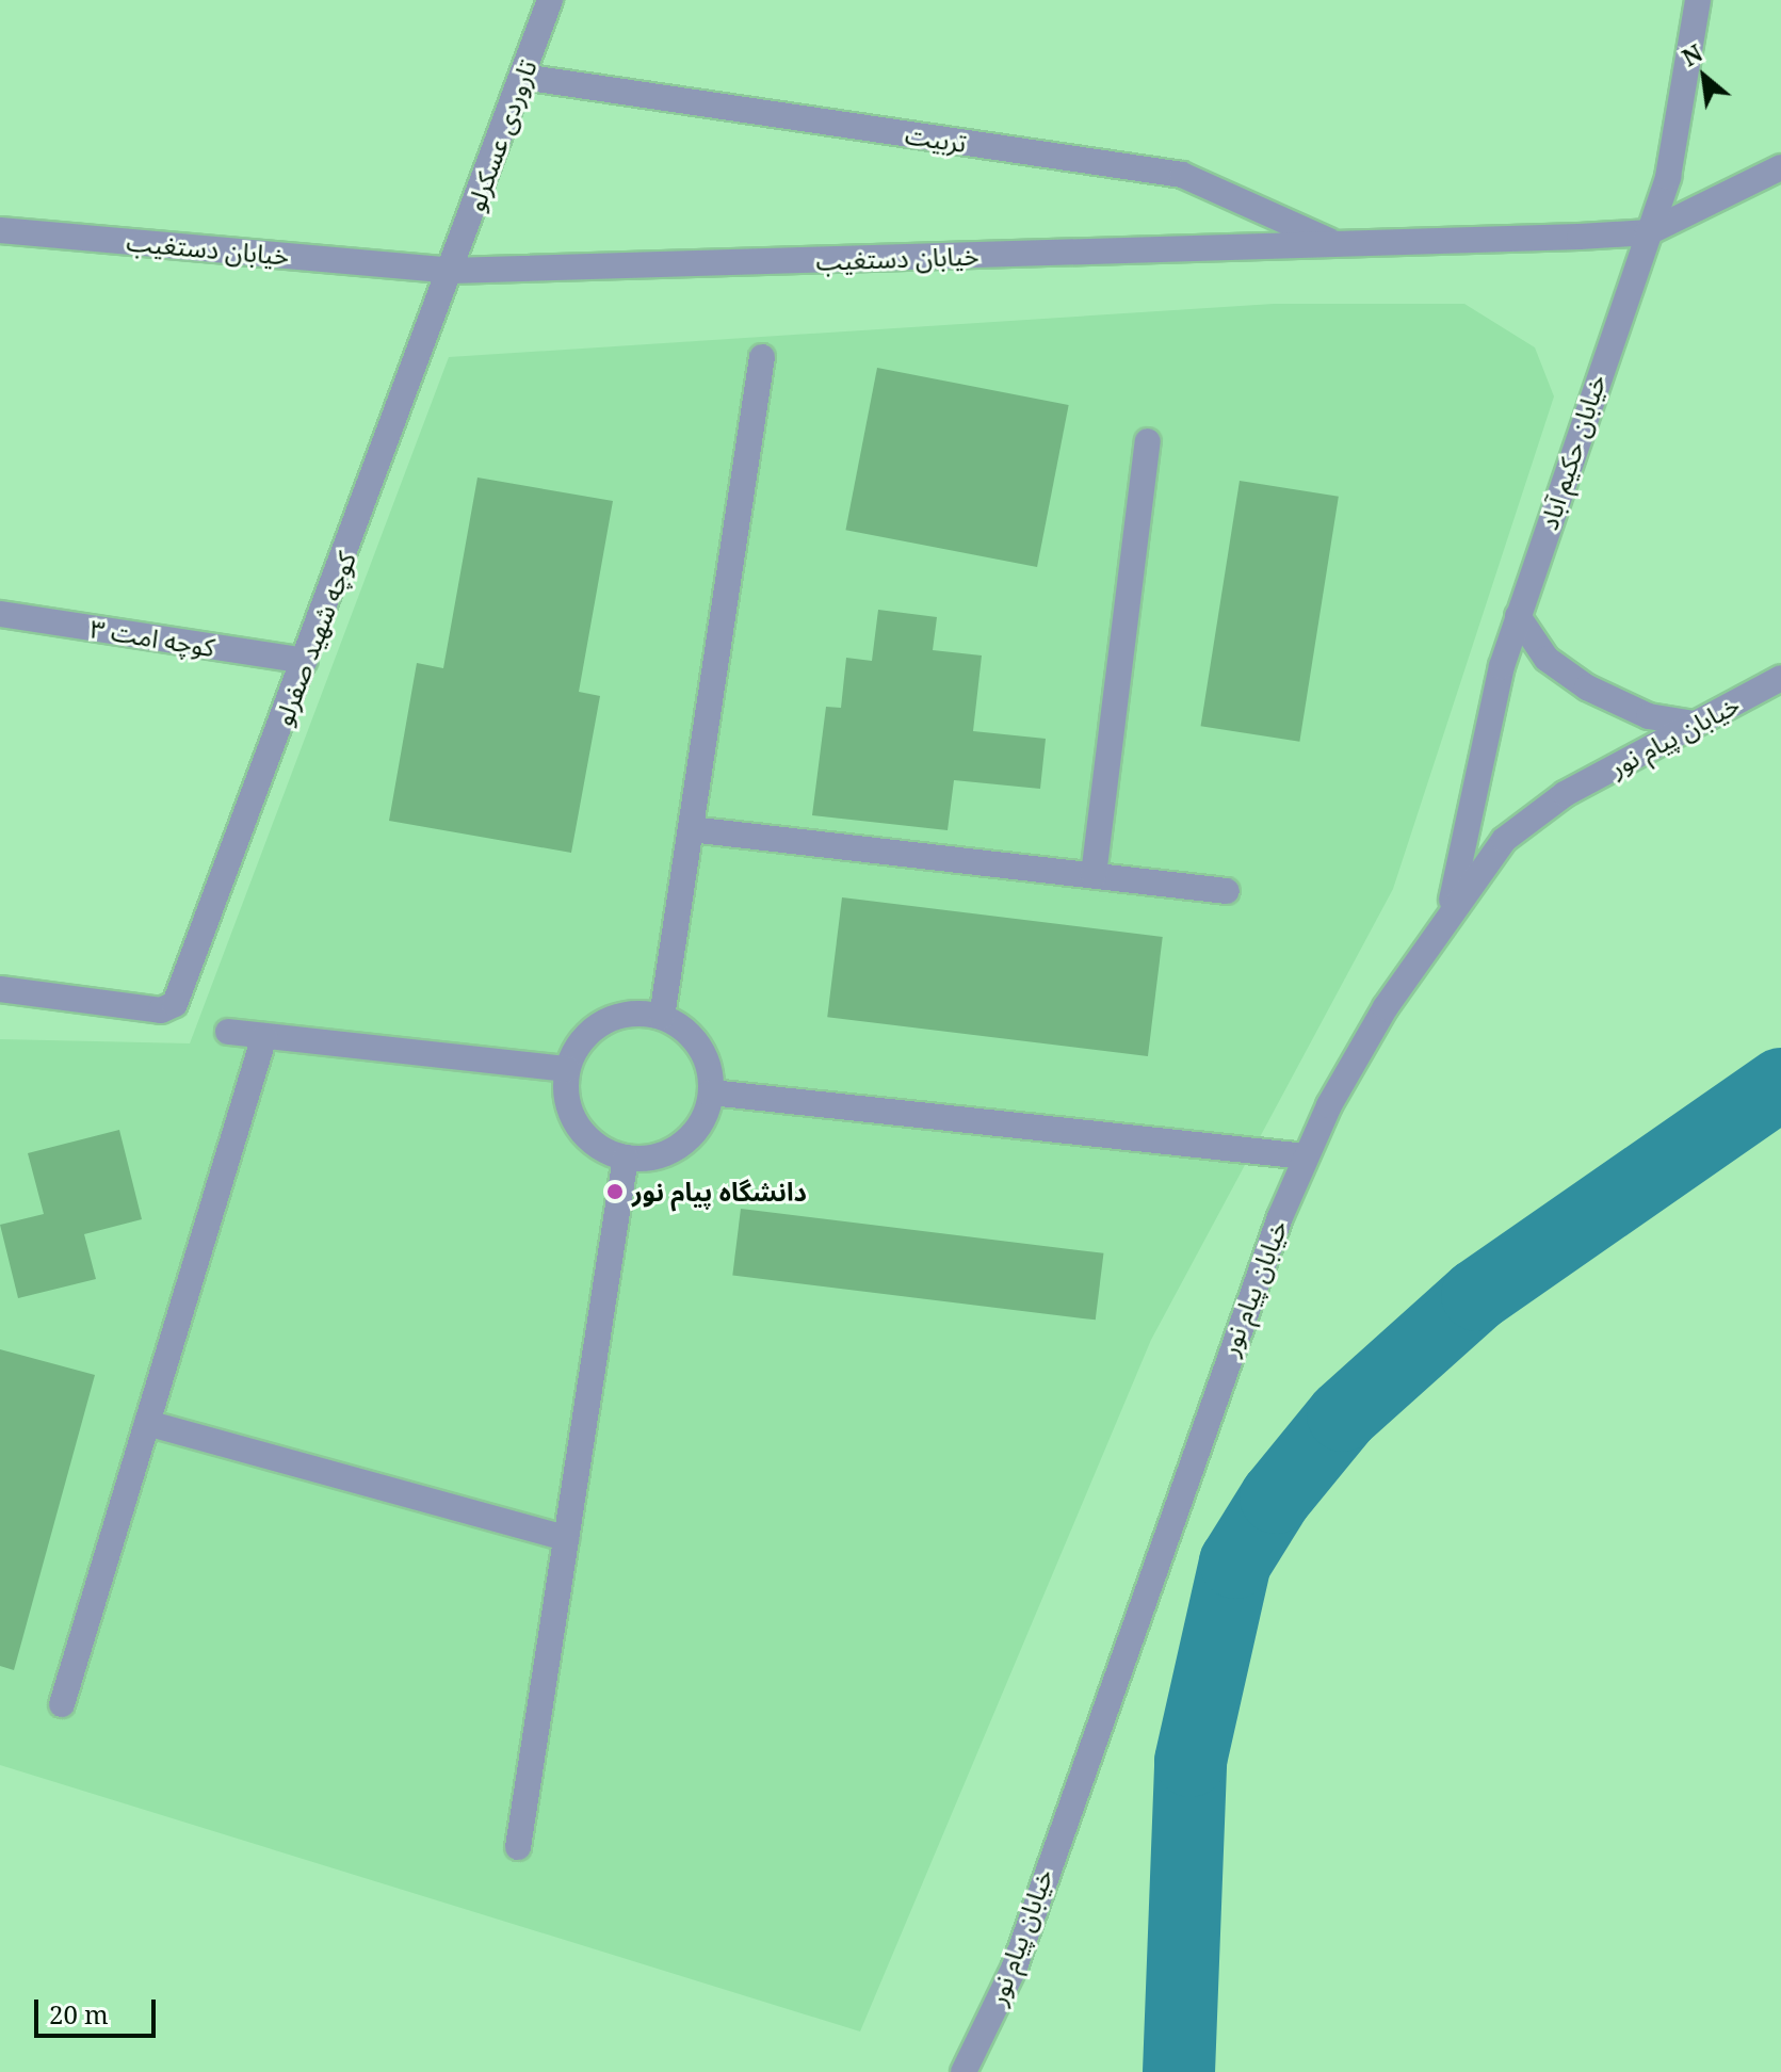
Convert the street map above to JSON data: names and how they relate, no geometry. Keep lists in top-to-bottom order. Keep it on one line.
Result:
{"streets":{"street":["تاروردی عسکرلو","تربیت","خیابان دستغیب","خیابان حکیم آباد","کوچه امت ۳","کوچه شهید صفرلو","خیابان پیام نور"]},"crossings":[["تاروردی عسکرلو","تربیت"],["تاروردی عسکرلو","خیابان دستغیب"],["تاروردی عسکرلو","کوچه شهید صفرلو"],["تربیت","خیابان دستغیب"],["خیابان دستغیب","خیابان حکیم آباد"],["خیابان دستغیب","کوچه شهید صفرلو"],["خیابان حکیم آباد","خیابان پیام نور"],["کوچه امت ۳","کوچه شهید صفرلو"]],"places":["دانشگاه پیام نور"],"scale_bar":"20 m","north":"top left"}
